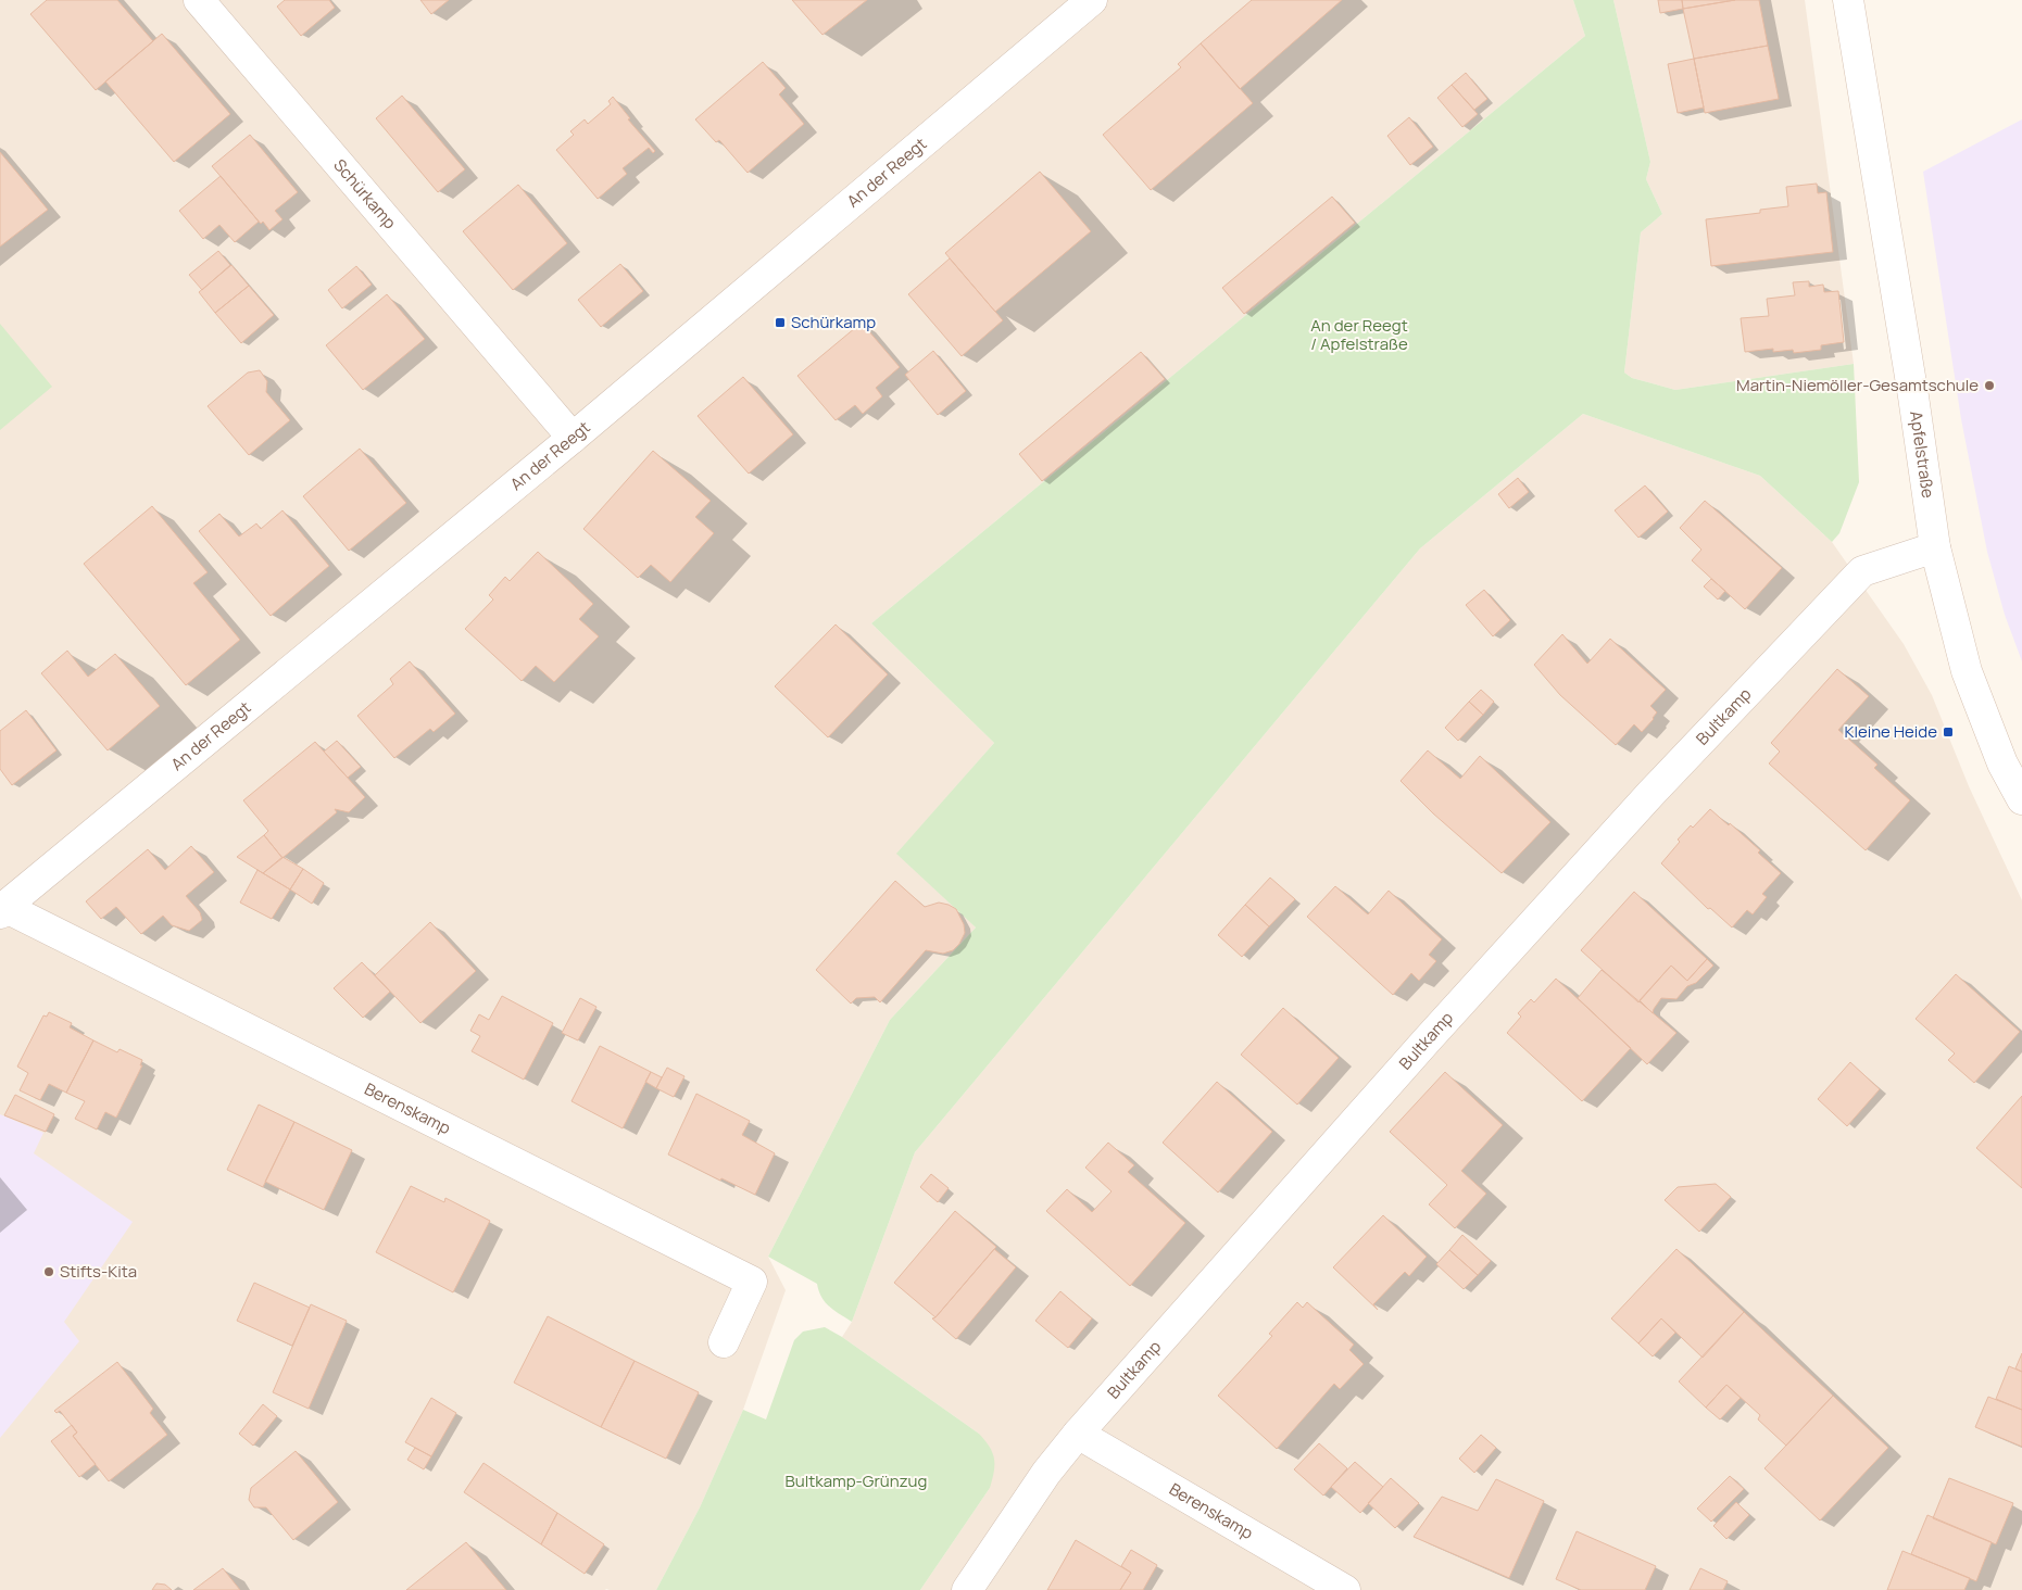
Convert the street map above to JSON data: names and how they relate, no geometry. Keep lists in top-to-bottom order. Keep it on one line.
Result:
{"streets":{"street":["An der Reegt","Schürkamp","Apfelstraße","Bultkamp","Berenskamp"]},"crossings":[["An der Reegt","Schürkamp"],["An der Reegt","Berenskamp"],["Apfelstraße","Bultkamp"],["Bultkamp","Berenskamp"]],"parks":["An der Reegt / Apfelstraße","Bultkamp-Grünzug"],"places":{"transit":["Schürkamp","Kleine Heide"],"other":["Martin-Niemöller-Gesamtschule","Stifts-Kita"]}}
